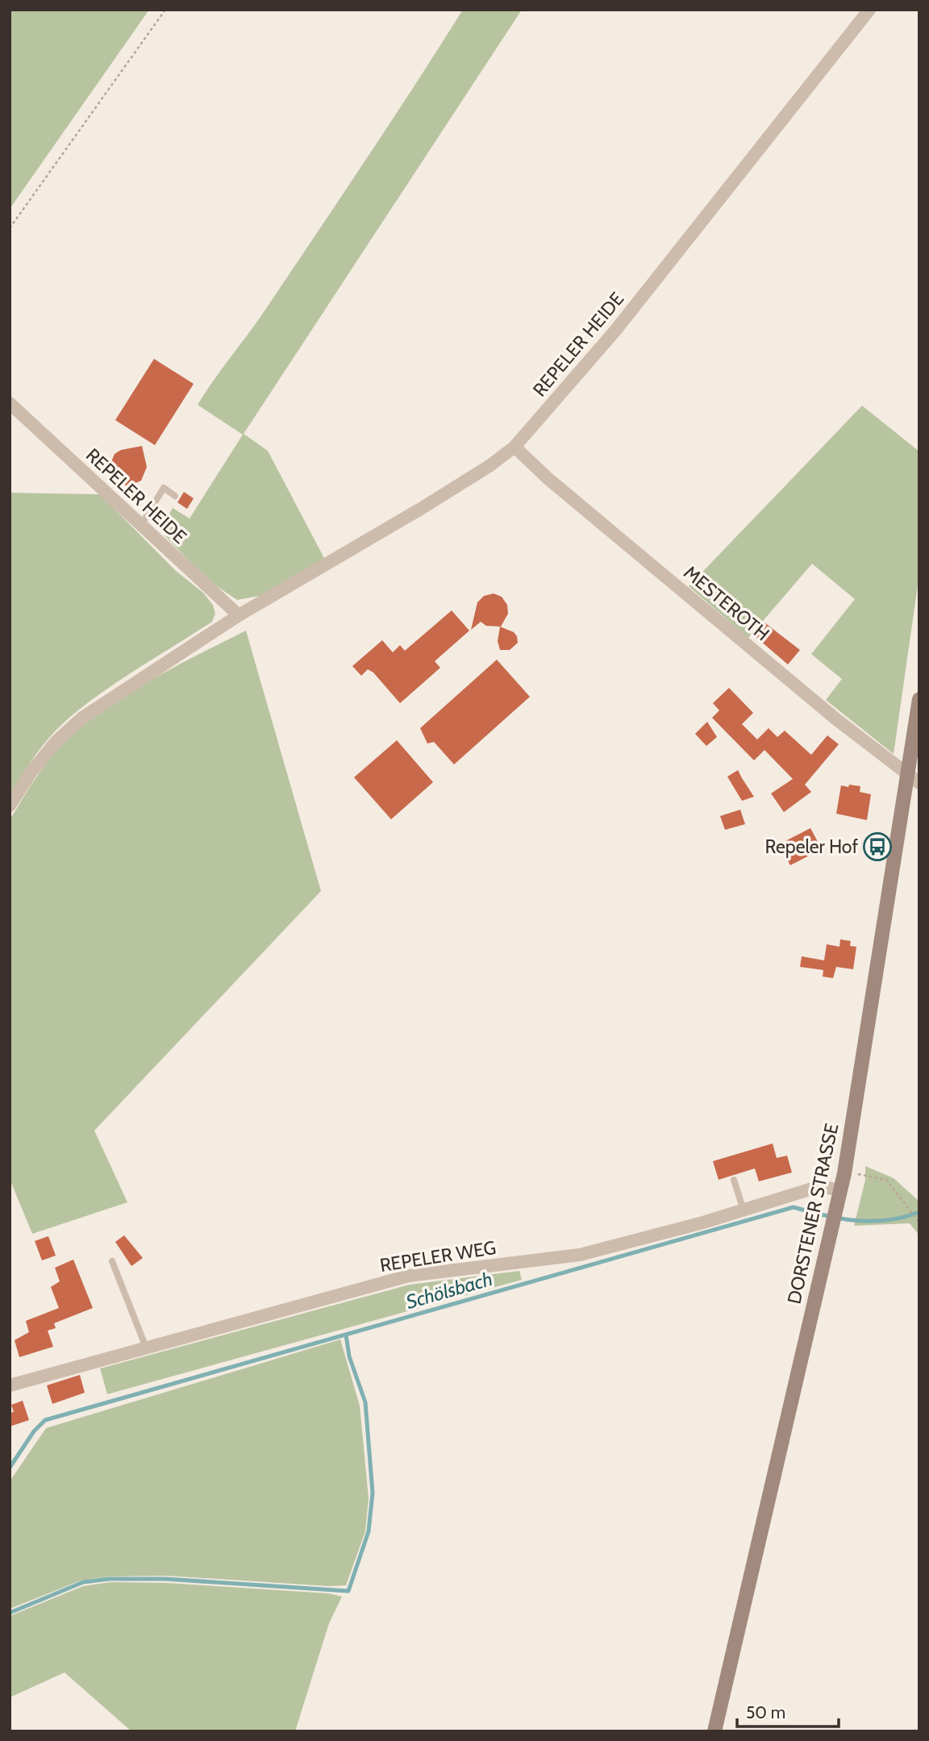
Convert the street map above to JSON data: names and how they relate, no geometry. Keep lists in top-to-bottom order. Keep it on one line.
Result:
{"streets":{"main road":["DORSTENER STRASSE"],"street":["REPELER HEIDE","MESTEROTH","REPELER WEG"]},"crossings":[["REPELER HEIDE","MESTEROTH"],["MESTEROTH","DORSTENER STRASSE"],["DORSTENER STRASSE","REPELER WEG"]],"water":["Schölsbach"],"places":{"bus stop":["Repeler Hof"]},"scale_bar":"50 m"}
